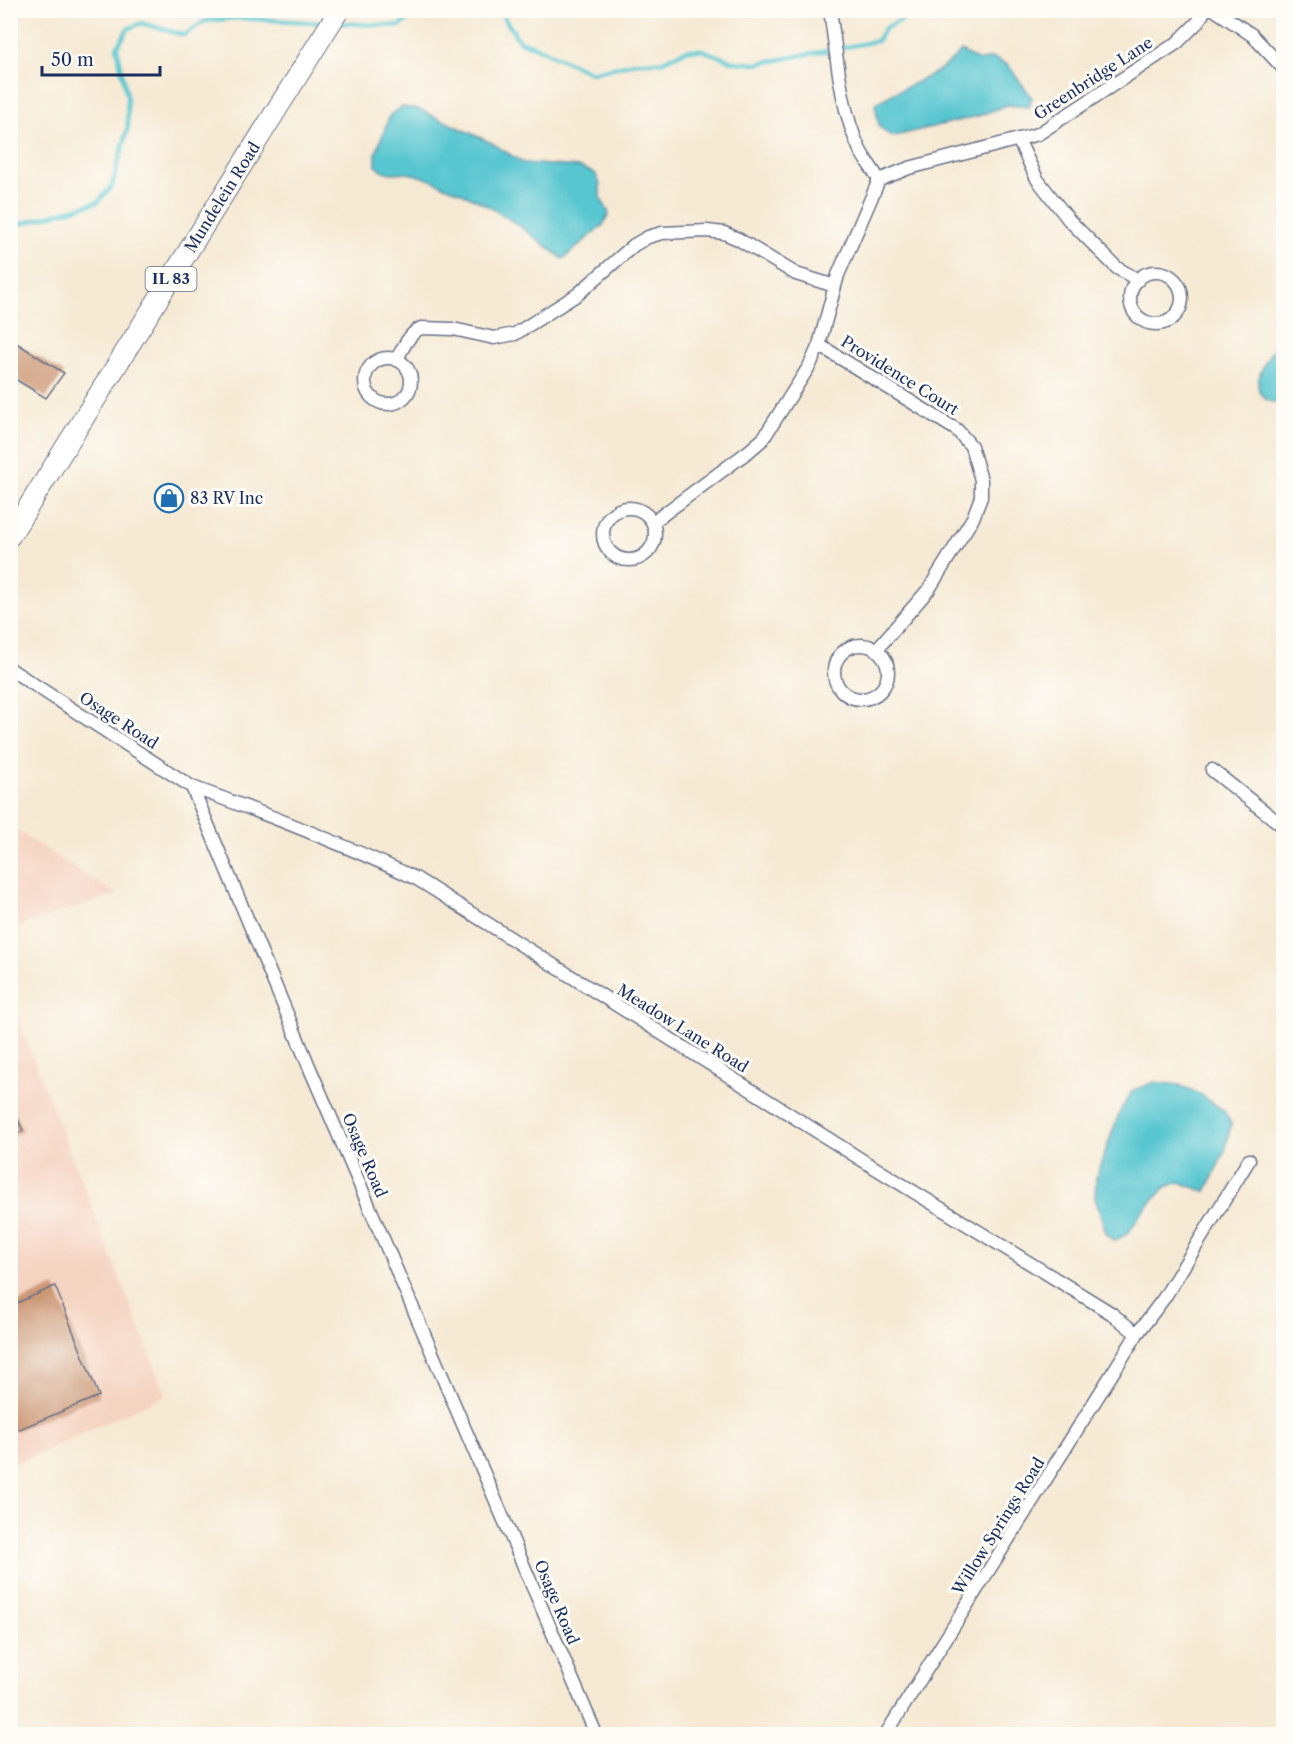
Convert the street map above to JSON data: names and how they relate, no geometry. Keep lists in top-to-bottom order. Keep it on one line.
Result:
{"streets":{"main road":["Mundelein Road","IL 83"],"street":["Greenbridge Lane","Providence Court","Osage Road","Meadow Lane Road","Willow Springs Road"]},"crossings":[["Osage Road","Meadow Lane Road"],["Meadow Lane Road","Willow Springs Road"]],"places":{"shop":["83 RV Inc"]},"scale_bar":"50 m"}
